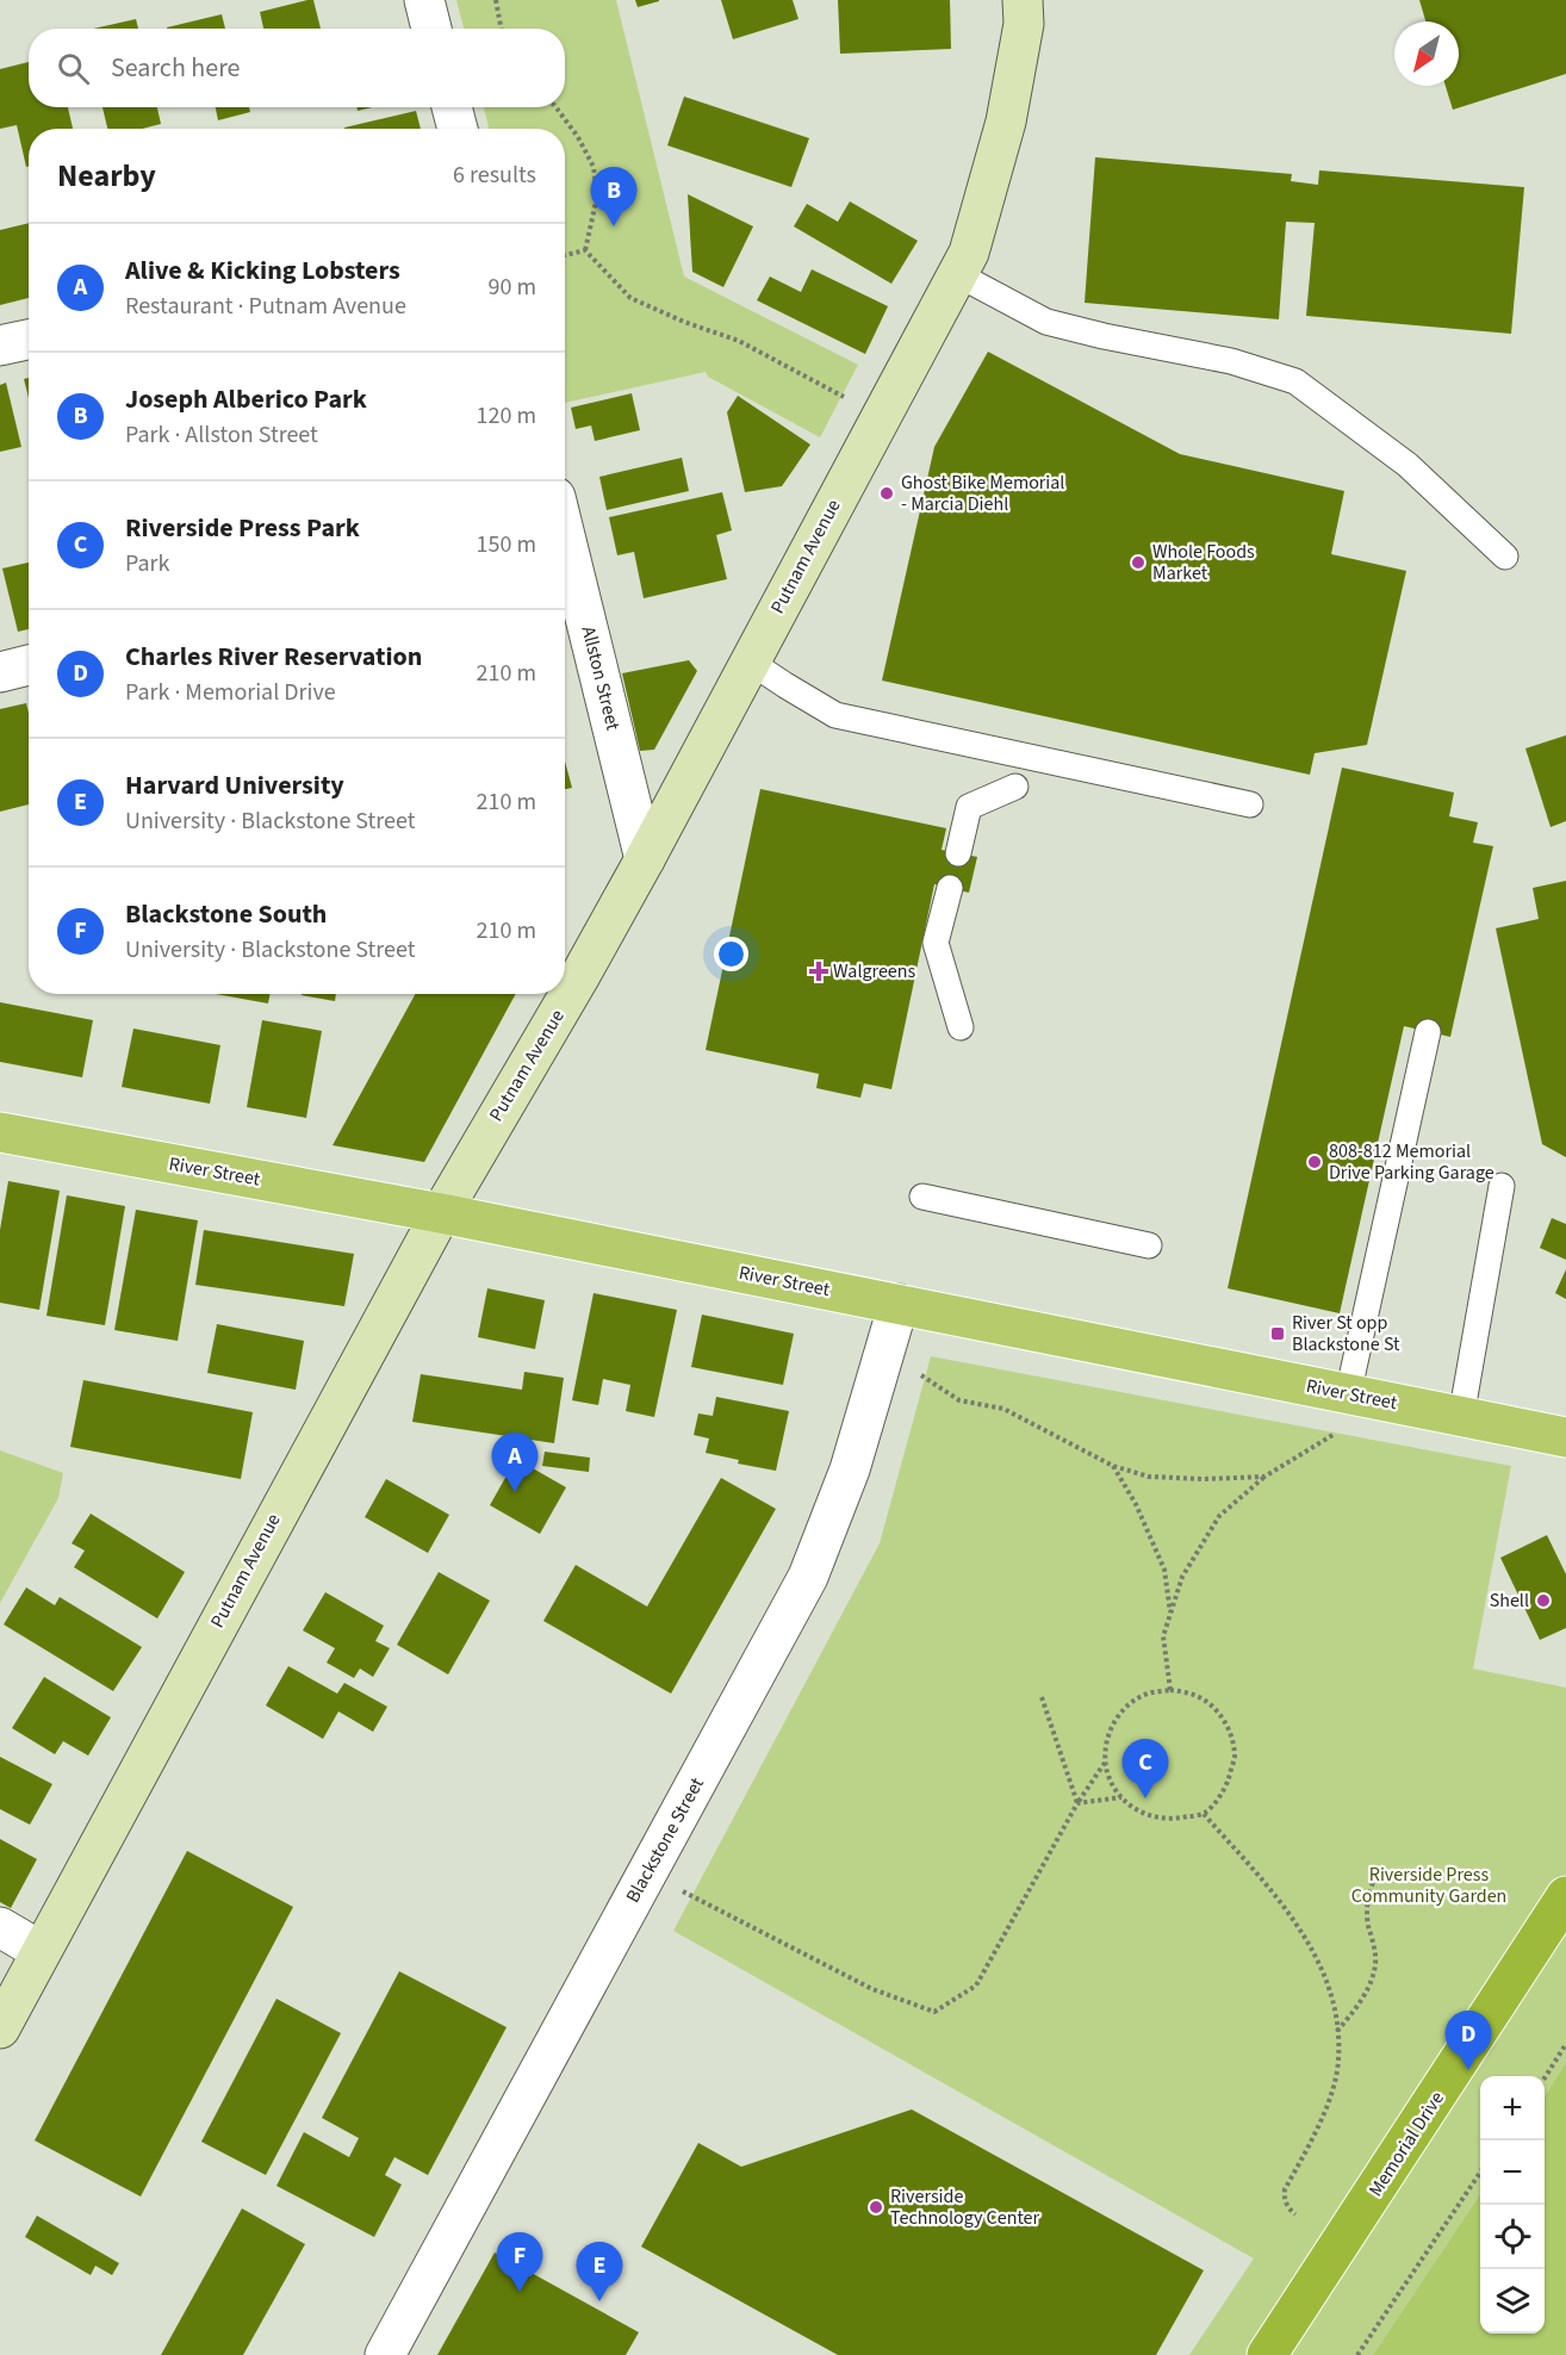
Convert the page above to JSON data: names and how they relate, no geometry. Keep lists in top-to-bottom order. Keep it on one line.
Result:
{"streets":{"highway":["Memorial Drive"],"main road":["Putnam Avenue","River Street"],"street":["Allston Street","Blackstone Street"]},"crossings":[["Putnam Avenue","Allston Street"],["Putnam Avenue","River Street"],["River Street","Blackstone Street"]],"parks":["Riverside Press Community Garden"],"places":{"other":["Ghost Bike Memorial - Marcia Diehl","Whole Foods Market","808-812 Memorial Drive Parking Garage","Shell","Riverside Technology Center"],"health":["Walgreens"],"transit":["River St opp Blackstone St"]},"north":"bottom left","page":{"search":"Search here","heading":["Nearby","6 results"],"pins":["B","A","C","D","F","E"],"list":[{"mark":"A","name":"Alive & Kicking Lobsters","note":"Restaurant · Putnam Avenue","value":"90 m"},{"mark":"B","name":"Joseph Alberico Park","note":"Park · Allston Street","value":"120 m"},{"mark":"C","name":"Riverside Press Park","note":"Park","value":"150 m"},{"mark":"D","name":"Charles River Reservation","note":"Park · Memorial Drive","value":"210 m"},{"mark":"E","name":"Harvard University","note":"University · Blackstone Street","value":"210 m"},{"mark":"F","name":"Blackstone South","note":"University · Blackstone Street","value":"210 m"}],"map_buttons":["+","−"]}}
